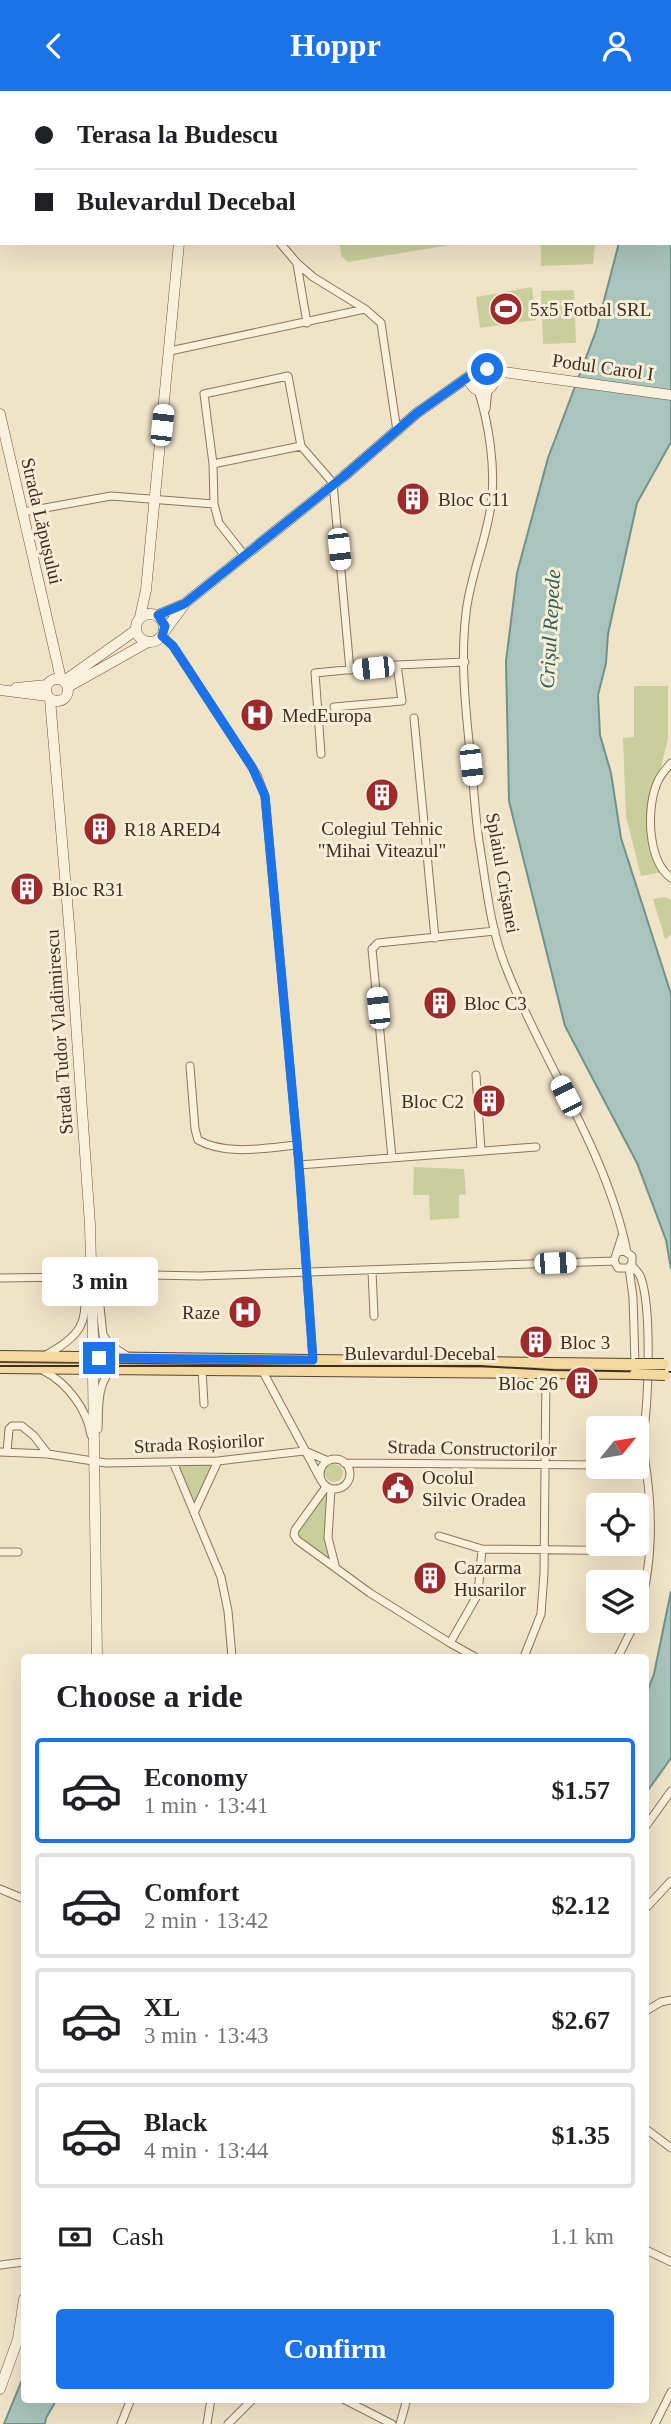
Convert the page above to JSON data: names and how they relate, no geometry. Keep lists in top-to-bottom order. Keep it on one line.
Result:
{"streets":{"main road":["Bulevardul Decebal"],"street":["Podul Carol I","Strada Lăpușului","Splaiul Crișanei","Strada Tudor Vladimirescu","Strada Roșiorilor","Strada Constructorilor"]},"crossings":[["Strada Lăpușului","Strada Tudor Vladimirescu"],["Splaiul Crișanei","Bulevardul Decebal"]],"water":["Crișul Repede"],"places":{"sports":["5x5 Fotbal SRL"],"building":["Bloc C11","Colegiul Tehnic \"Mihai Viteazul\"","R18 ARED4","Bloc R31","Bloc C3","Bloc C2","Bloc 3","Bloc 26","Cazarma Husarilor"],"hospital":["MedEuropa","Raze"],"public building":["Ocolul Silvic Oradea"]},"north":"top right","page":{"header":"Hoppr","banner":["Terasa la Budescu","Bulevardul Decebal"],"bubble":"3 min","heading":"Choose a ride","list":[{"name":"Economy","note":"1 min · 13:41","value":"$1.57"},{"name":"Comfort","note":"2 min · 13:42","value":"$2.12"},{"name":"XL","note":"3 min · 13:43","value":"$2.67"},{"name":"Black","note":"4 min · 13:44","value":"$1.35"}],"pay":["Cash","1.1 km"],"buttons":"Confirm"}}
